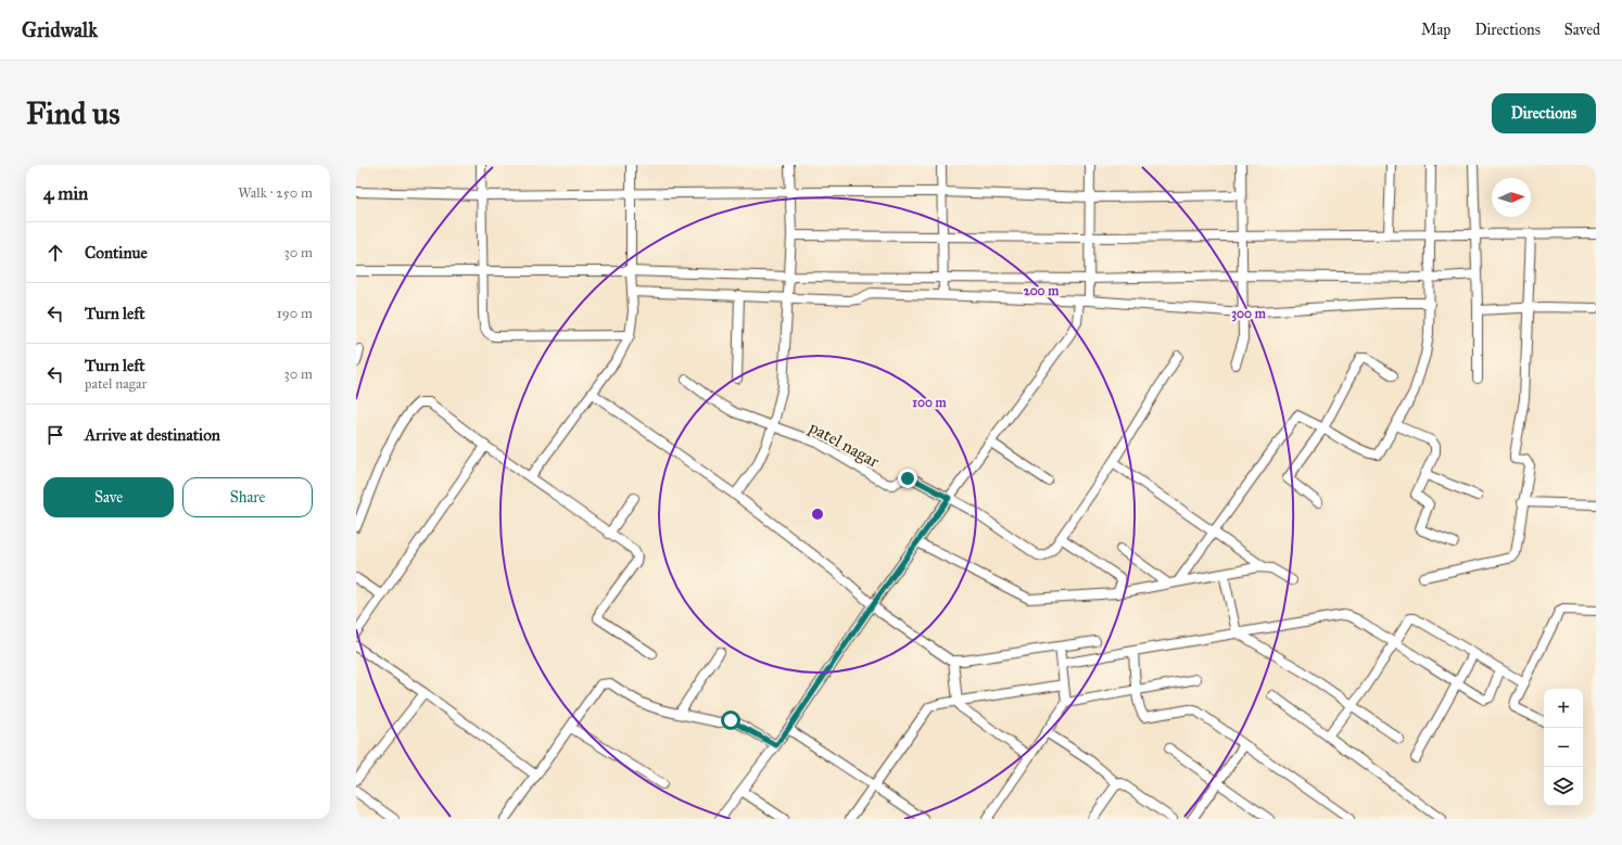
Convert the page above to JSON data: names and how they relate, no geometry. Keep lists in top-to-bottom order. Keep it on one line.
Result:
{"streets":{"street":["patel nagar"]},"north":"right","page":{"header":"Gridwalk","nav":["Map","Directions","Saved"],"buttons":["Directions",["Save","Share"]],"title":"Find us","heading":["4 min","Walk · 250 m"],"list":[["Continue","30 m"],["Turn left","190 m"],["Turn left","patel nagar","30 m"],"Arrive at destination"],"map_buttons":["+","−"]},"rings":["200 m","300 m","100 m"]}
